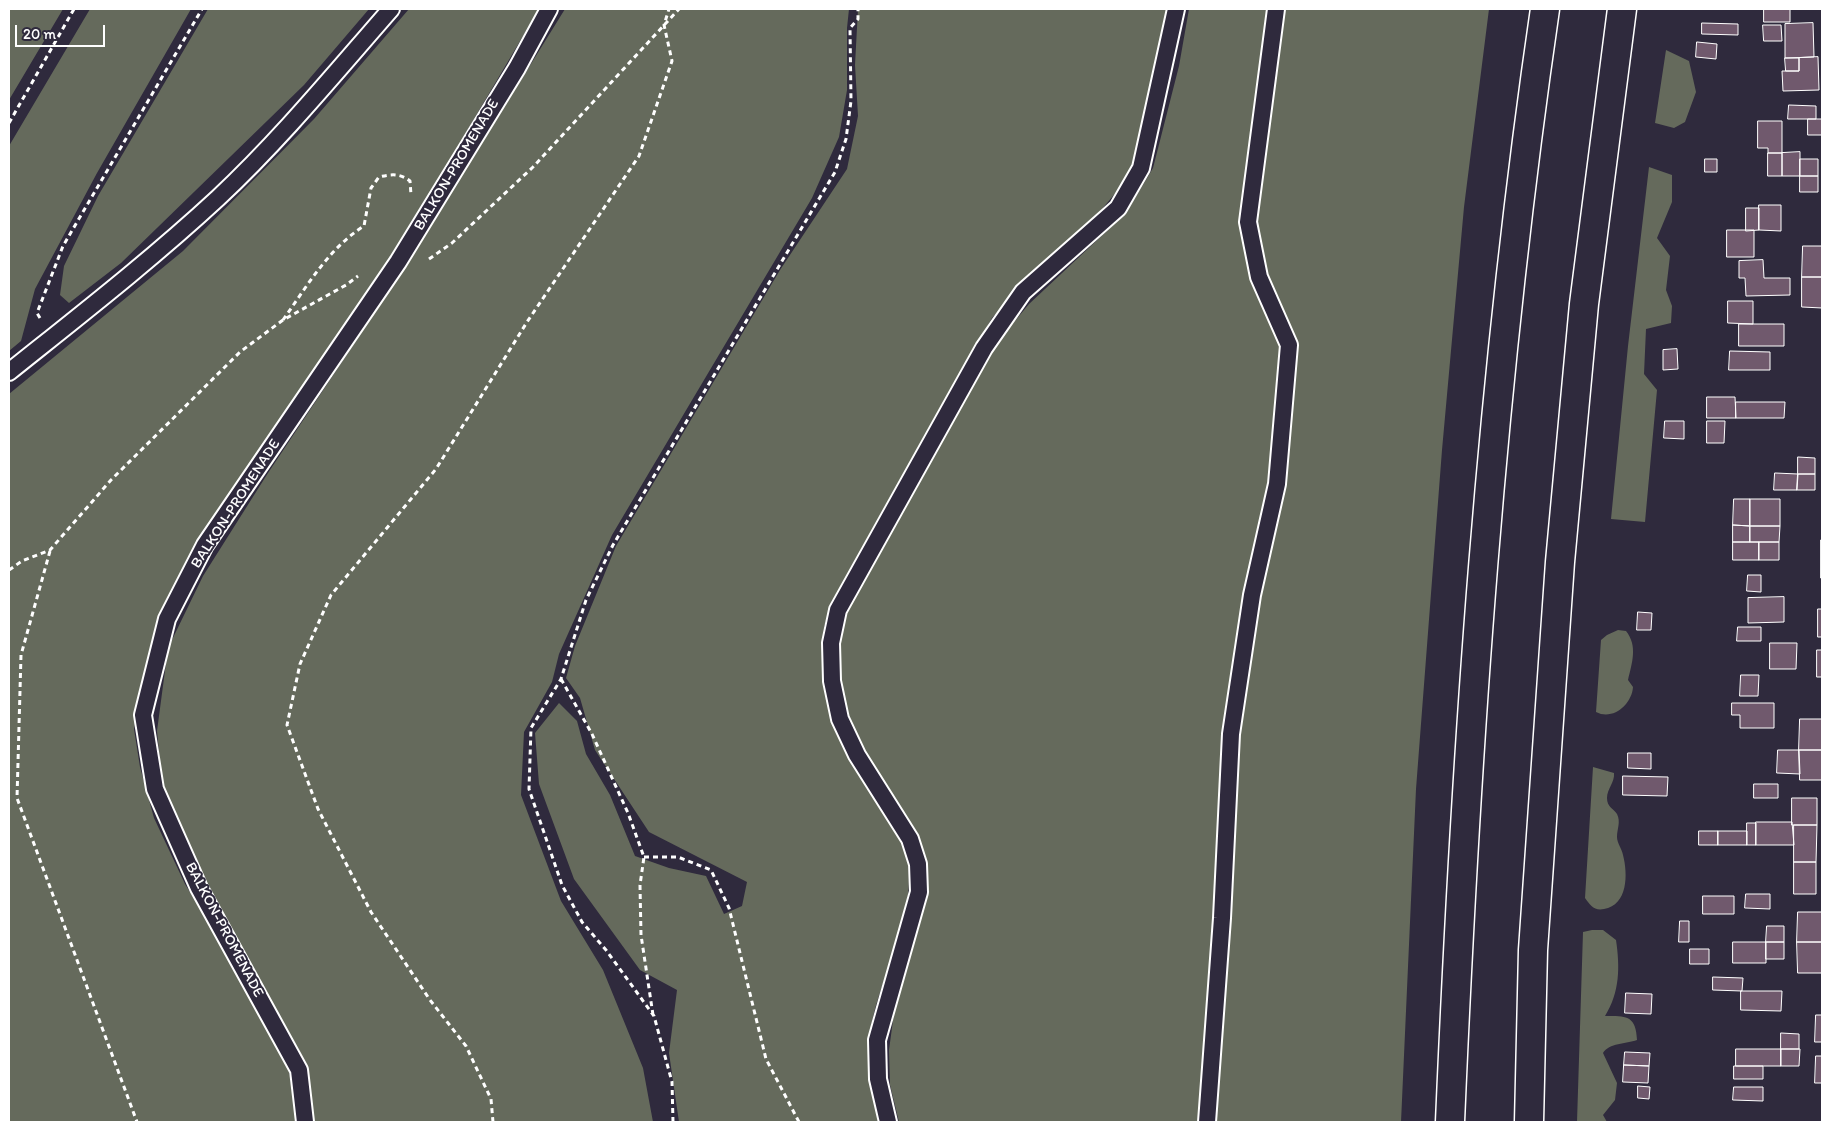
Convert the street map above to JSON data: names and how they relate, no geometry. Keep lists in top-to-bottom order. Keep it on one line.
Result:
{"streets":{"lane":["BALKON-PROMENADE"]},"scale_bar":"20 m"}
